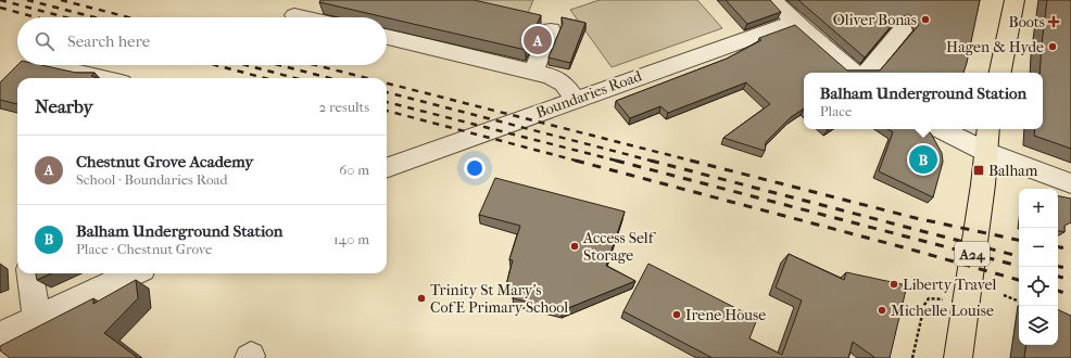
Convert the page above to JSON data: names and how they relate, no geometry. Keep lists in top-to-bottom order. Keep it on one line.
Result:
{"streets":{"highway":["A24"],"street":["Boundaries Road"]},"places":{"other":["Oliver Bonas","Hagen & Hyde","Access Self Storage","Liberty Travel","Trinity St Mary's CofE Primary School","Michelle Louise","Irene House"],"health":["Boots"],"transit":["Balham"]},"page":{"search":"Search here","pins":["A","B"],"popup":["Balham Underground Station","Place"],"heading":["Nearby","2 results"],"list":[{"mark":"A","name":"Chestnut Grove Academy","note":"School · Boundaries Road","value":"60 m"},{"mark":"B","name":"Balham Underground Station","note":"Place · Chestnut Grove","value":"140 m"}],"map_buttons":["+","−"]}}
